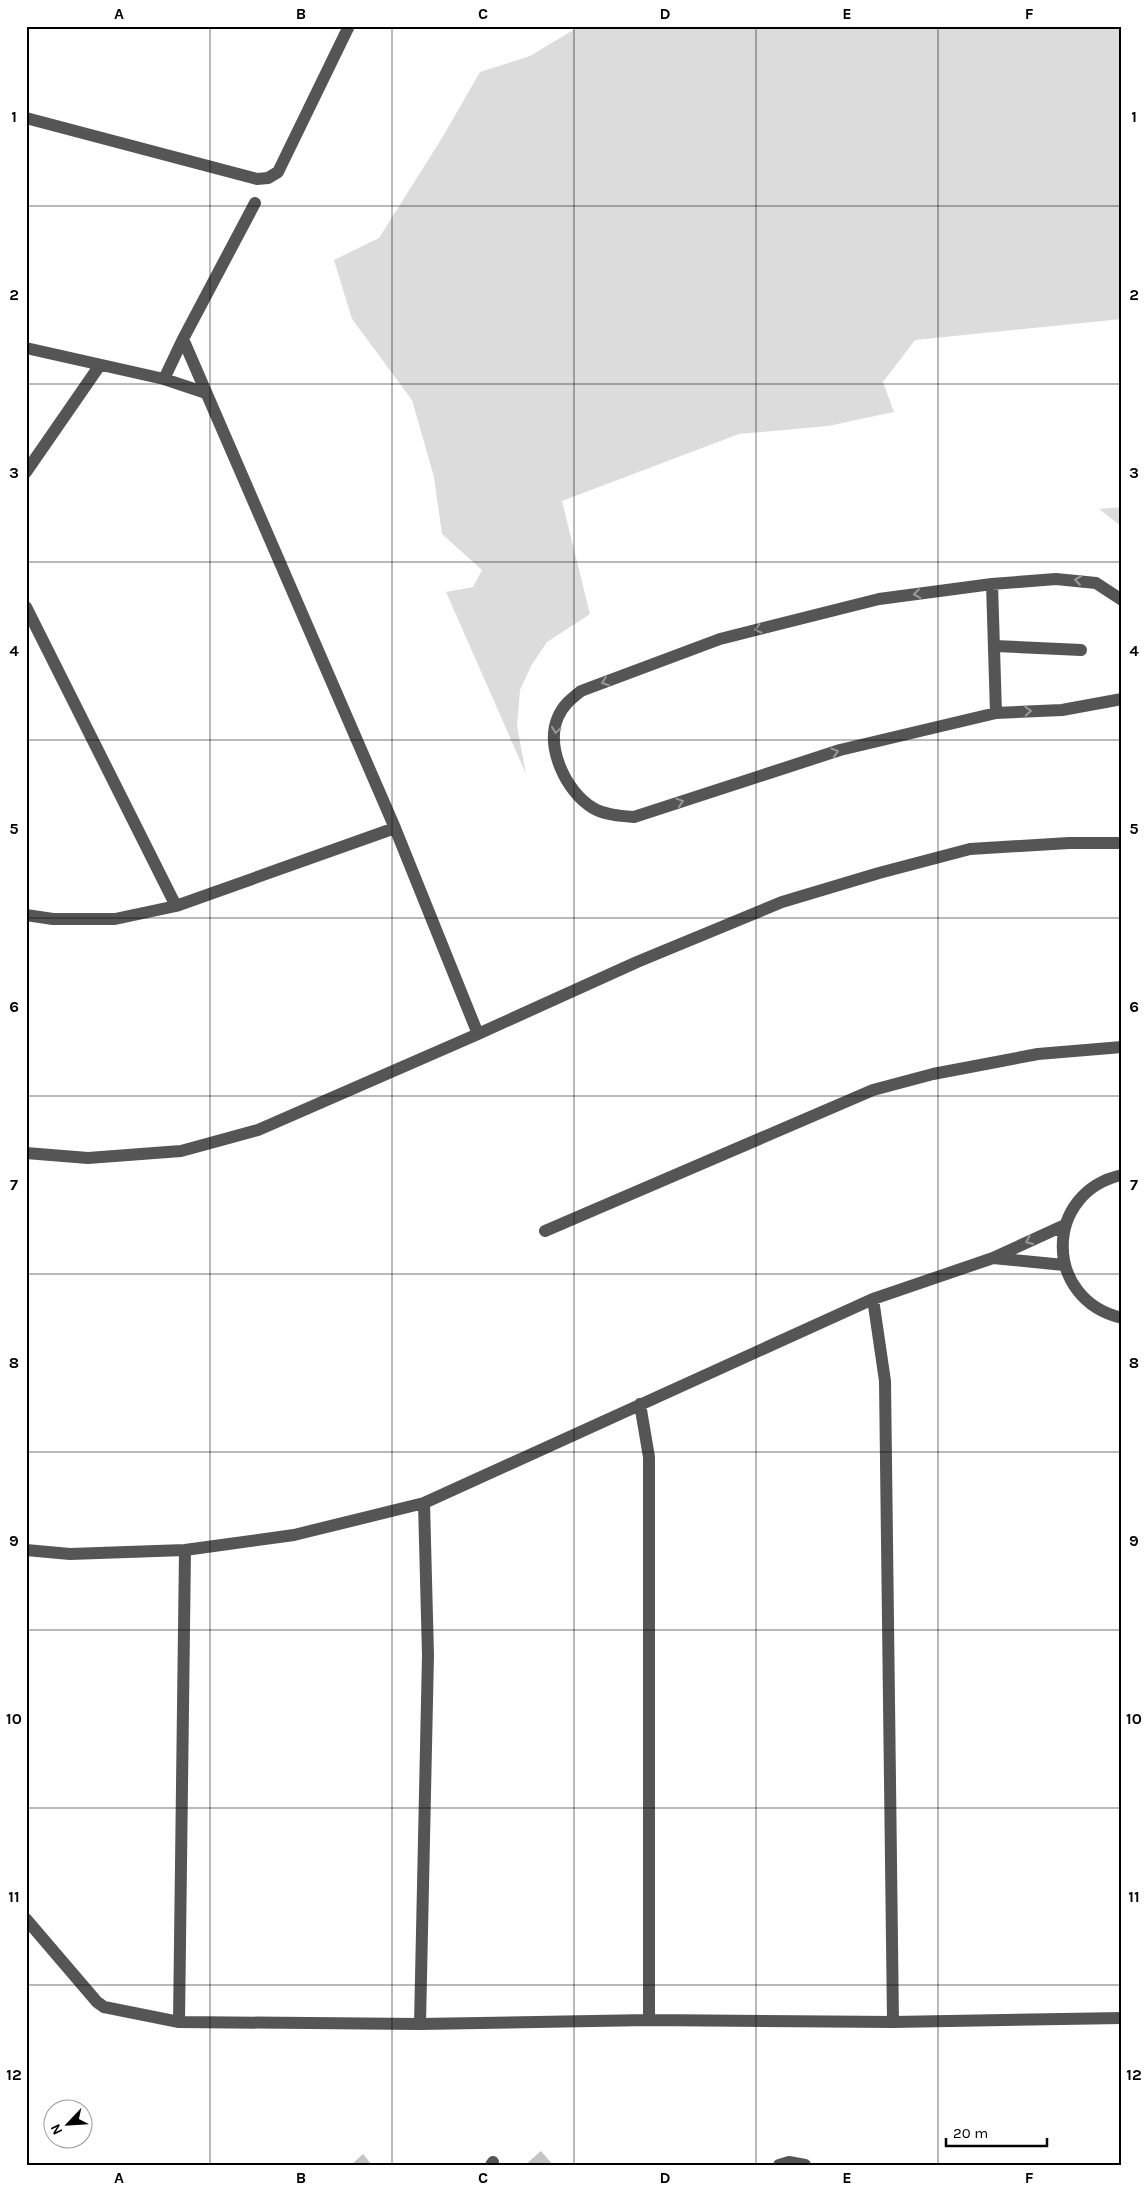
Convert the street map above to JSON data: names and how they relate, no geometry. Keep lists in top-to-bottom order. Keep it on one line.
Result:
{"scale_bar":"20 m","north":"bottom left","grid":{"columns":["A","B","C","D","E","F"],"rows":["1","2","3","4","5","6","7","8","9","10","11","12"]}}
